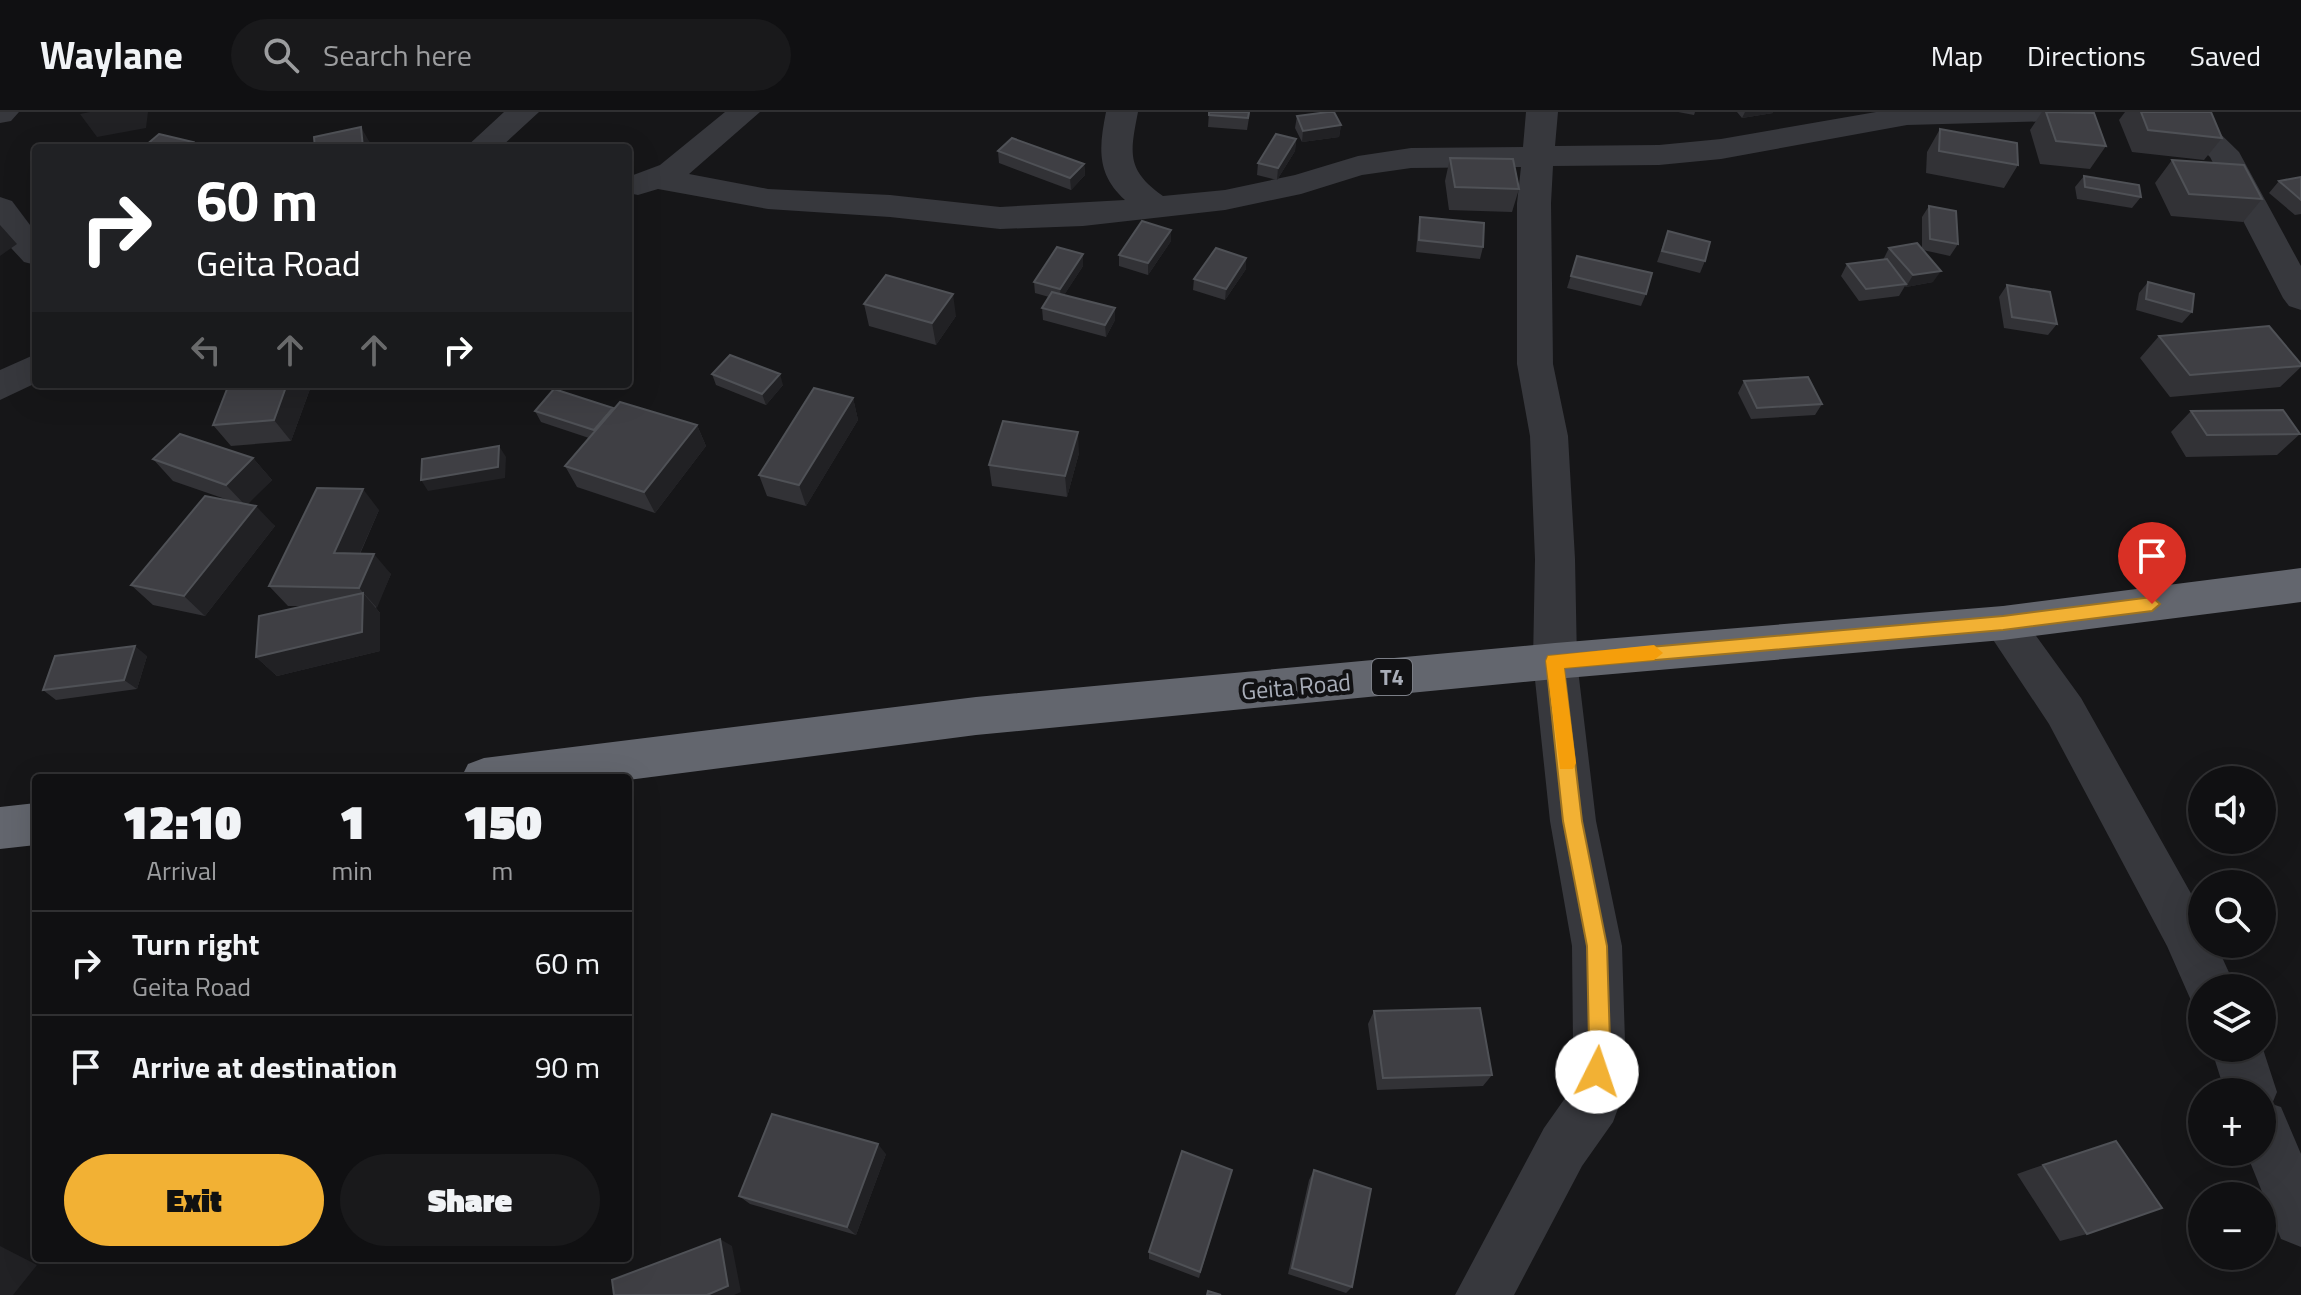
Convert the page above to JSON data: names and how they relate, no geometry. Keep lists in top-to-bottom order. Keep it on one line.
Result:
{"streets":{"highway":["T4","Geita Road"]},"page":{"header":"Waylane","search":"Search here","nav":["Map","Directions","Saved"],"turn":["60 m","Geita Road"],"map_buttons":["+","−"],"eta":["12:10","Arrival","1","min","150","m"],"list":[{"name":"Turn right","note":"Geita Road","value":"60 m"},{"name":"Arrive at destination","value":"90 m"}],"buttons":["Exit","Share"]}}
